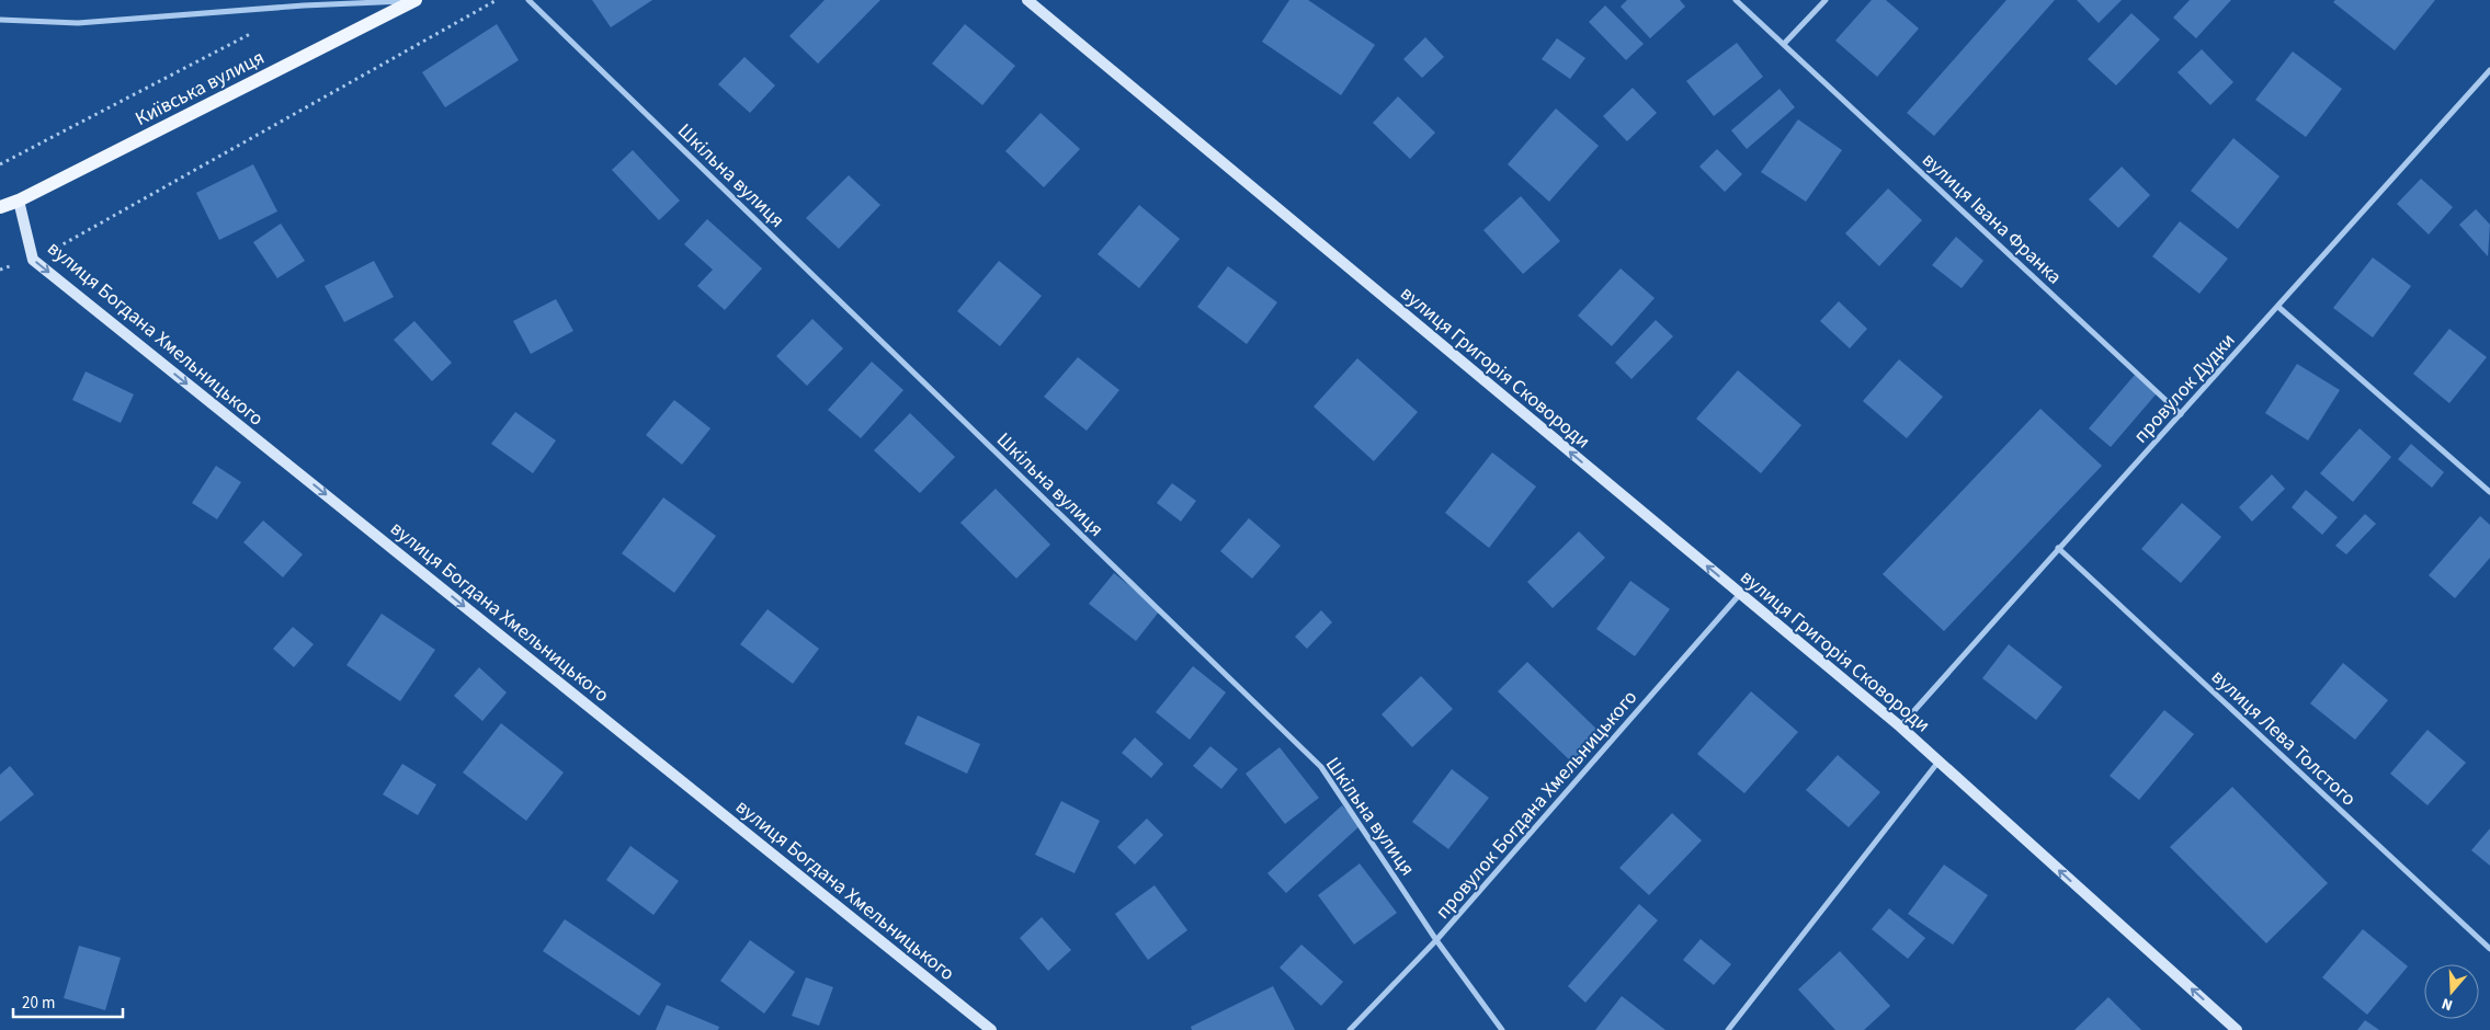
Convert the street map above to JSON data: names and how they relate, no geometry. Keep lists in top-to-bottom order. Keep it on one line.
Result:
{"streets":{"main road":["Київська вулиця"],"street":["Шкільна вулиця","вулиця Івана Франка","вулиця Богдана Хмельницького","вулиця Григорія Сковороди","провулок Дудки","вулиця Лева Толстого","провулок Богдана Хмельницького"]},"crossings":[["Київська вулиця","вулиця Богдана Хмельницького"],["Шкільна вулиця","провулок Богдана Хмельницького"],["вулиця Івана Франка","провулок Дудки"],["вулиця Григорія Сковороди","провулок Дудки"],["вулиця Григорія Сковороди","провулок Богдана Хмельницького"],["провулок Дудки","вулиця Лева Толстого"]],"one_way":["вулиця Богдана Хмельницького","вулиця Григорія Сковороди"],"scale_bar":"20 m","north":"bottom"}
